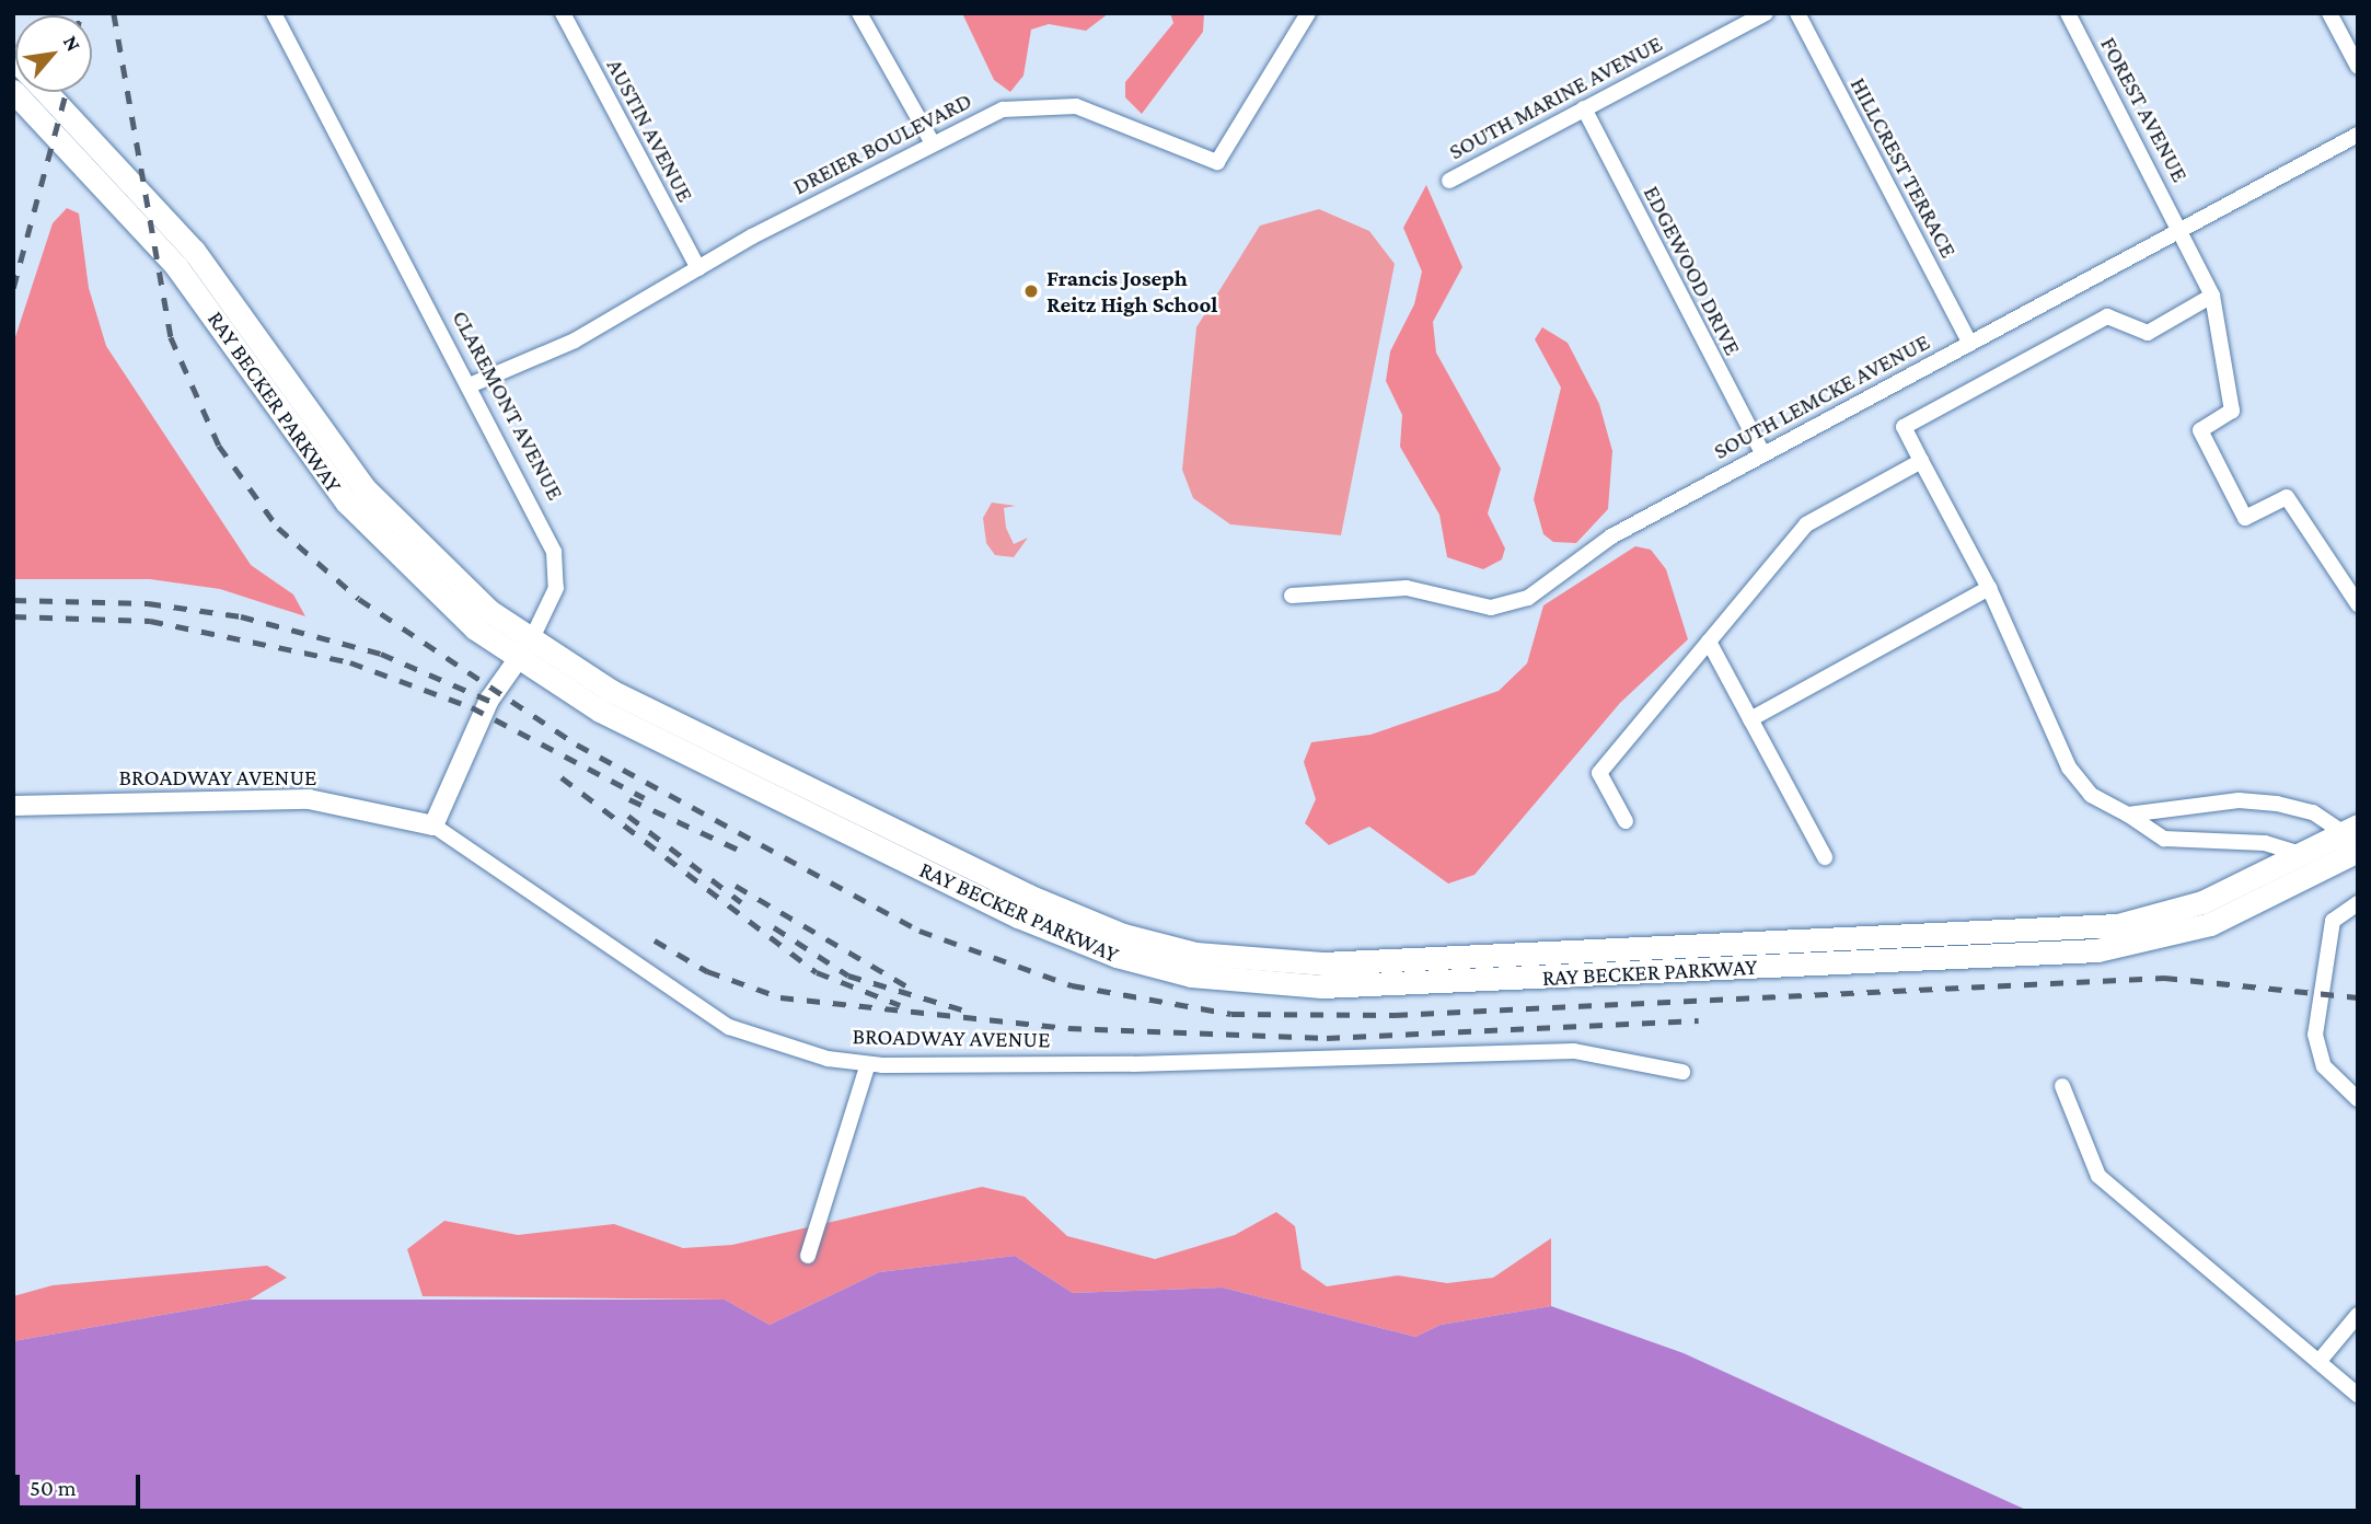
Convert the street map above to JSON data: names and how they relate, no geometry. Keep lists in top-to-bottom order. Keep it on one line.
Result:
{"streets":{"main road":["RAY BECKER PARKWAY"],"street":["SOUTH MARINE AVENUE","FOREST AVENUE","AUSTIN AVENUE","DREIER BOULEVARD","HILLCREST TERRACE","EDGEWOOD DRIVE","SOUTH LEMCKE AVENUE","CLAREMONT AVENUE","BROADWAY AVENUE"]},"crossings":[["SOUTH MARINE AVENUE","EDGEWOOD DRIVE"],["FOREST AVENUE","SOUTH LEMCKE AVENUE"],["AUSTIN AVENUE","DREIER BOULEVARD"],["DREIER BOULEVARD","CLAREMONT AVENUE"],["HILLCREST TERRACE","SOUTH LEMCKE AVENUE"],["EDGEWOOD DRIVE","SOUTH LEMCKE AVENUE"],["RAY BECKER PARKWAY","CLAREMONT AVENUE"],["CLAREMONT AVENUE","BROADWAY AVENUE"]],"places":["Francis Joseph Reitz High School"],"scale_bar":"50 m","north":"top right"}
